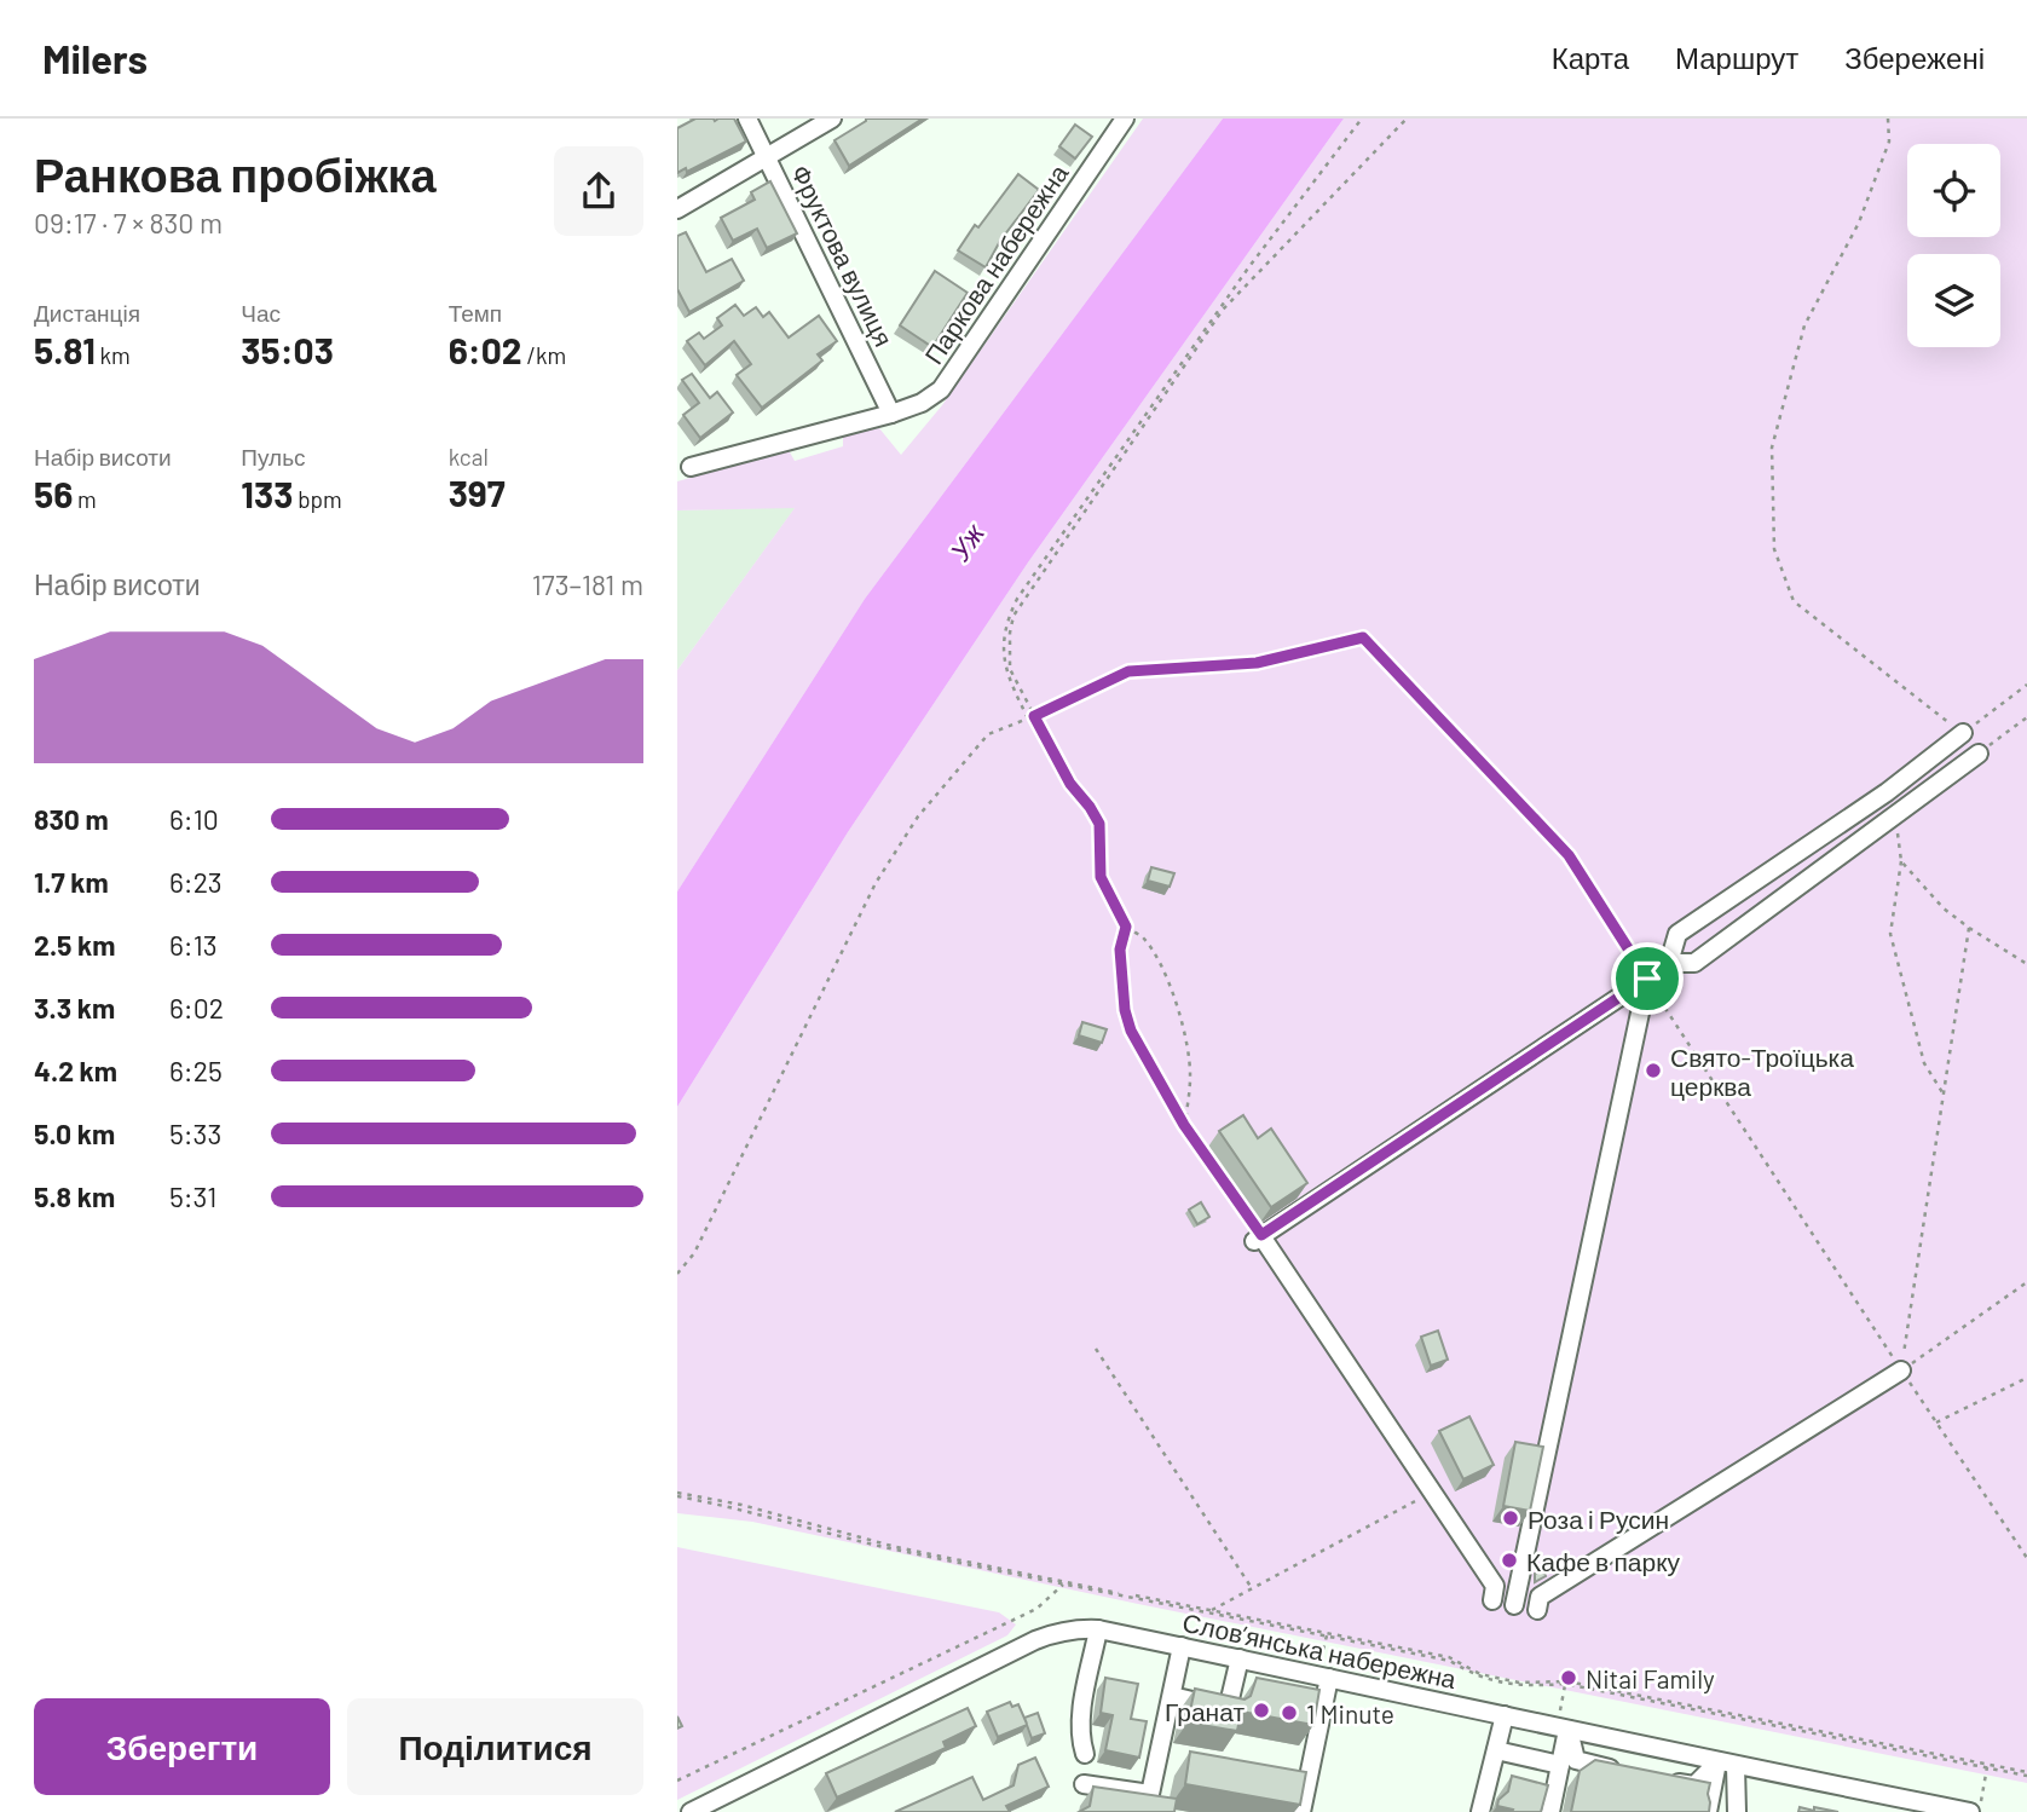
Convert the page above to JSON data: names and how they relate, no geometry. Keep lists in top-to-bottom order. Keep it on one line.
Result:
{"streets":{"street":["Фруктова вулиця","Паркова набережна","Словʼянська набережна"]},"crossings":[["Фруктова вулиця","Паркова набережна"]],"water":["Уж"],"places":["Свято-Троїцька церква","Роза і Русин","Кафе в парку","Nitai Family","Гранат","1 Minute"],"page":{"header":"Milers","nav":["Карта","Маршрут","Збережені"],"heading":["Ранкова пробіжка","09:17 · 7 × 830 m"],"stats":[["Дистанція","5.81 km"],["Час","35:03"],["Темп","6:02 /km"],["Набір висоти","56 m"],["Пульс","133 bpm"],["kcal","397"]],"chart":["Набір висоти","173–181 m"],"list":[{"name":"830 m","note":"6:10"},{"name":"1.7 km","note":"6:23"},{"name":"2.5 km","note":"6:13"},{"name":"3.3 km","note":"6:02"},{"name":"4.2 km","note":"6:25"},{"name":"5.0 km","note":"5:33"},{"name":"5.8 km","note":"5:31"}],"buttons":["Зберегти","Поділитися"]}}
